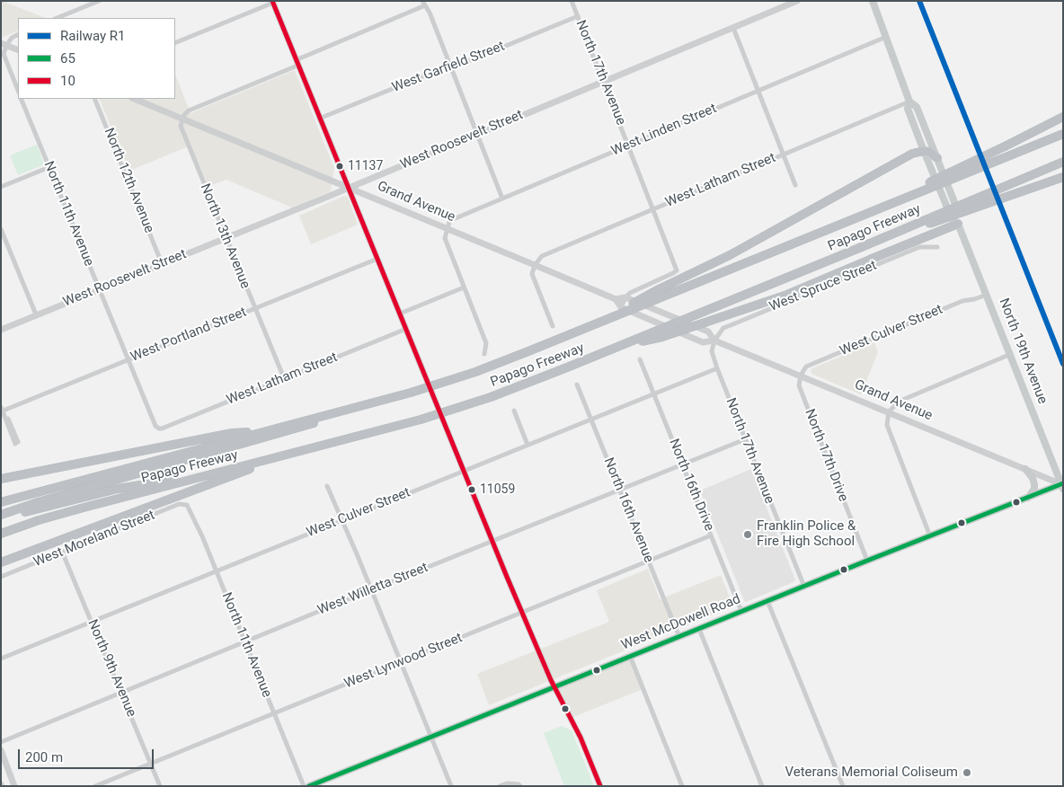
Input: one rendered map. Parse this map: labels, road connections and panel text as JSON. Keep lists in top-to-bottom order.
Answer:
{
  "streets": {
    "highway": ["Papago Freeway"],
    "main road": ["North 19th Avenue", "West McDowell Road"],
    "street": [
      "West Garfield Street",
      "North 17th Avenue",
      "West Linden Street",
      "West Roosevelt Street",
      "North 12th Avenue",
      "West Latham Street",
      "Grand Avenue",
      "North 11th Avenue",
      "North 13th Avenue",
      "West Spruce Street",
      "West Culver Street",
      "West Portland Street",
      "North 17th Drive",
      "North 16th Drive",
      "North 16th Avenue",
      "West Moreland Street",
      "West Willetta Street",
      "West Lynwood Street",
      "North 9th Avenue"
    ]
  },
  "crossings": [
    ["West Garfield Street", "North 17th Avenue"],
    ["North 17th Avenue", "West Linden Street"],
    ["North 17th Avenue", "West Roosevelt Street"],
    ["North 17th Avenue", "West Latham Street"],
    ["North 17th Avenue", "Grand Avenue"],
    ["North 17th Avenue", "West Spruce Street"],
    ["North 17th Avenue", "West Culver Street"],
    ["North 17th Avenue", "West Willetta Street"],
    ["North 17th Avenue", "West McDowell Road"],
    ["West Linden Street", "Grand Avenue"],
    ["West Linden Street", "North 19th Avenue"],
    ["West Roosevelt Street", "North 12th Avenue"],
    ["West Roosevelt Street", "Grand Avenue"],
    ["West Roosevelt Street", "North 11th Avenue"],
    ["West Roosevelt Street", "North 13th Avenue"],
    ["West Latham Street", "Grand Avenue"],
    ["West Latham Street", "North 11th Avenue"],
    ["West Latham Street", "North 13th Avenue"],
    ["West Latham Street", "North 19th Avenue"],
    ["Grand Avenue", "North 13th Avenue"],
    ["Grand Avenue", "West Spruce Street"],
    ["Grand Avenue", "West Culver Street"],
    ["Grand Avenue", "North 19th Avenue"],
    ["Grand Avenue", "North 17th Drive"],
    ["Grand Avenue", "West McDowell Road"],
    ["North 11th Avenue", "West Culver Street"],
    ["North 11th Avenue", "West Portland Street"],
    ["North 11th Avenue", "West Moreland Street"],
    ["North 11th Avenue", "West Willetta Street"],
    ["North 11th Avenue", "West Lynwood Street"],
    ["North 13th Avenue", "West Portland Street"],
    ["West Culver Street", "North 19th Avenue"],
    ["West Culver Street", "North 17th Drive"],
    ["West Culver Street", "North 16th Drive"],
    ["West Culver Street", "North 16th Avenue"],
    ["West Culver Street", "North 9th Avenue"],
    ["North 19th Avenue", "West McDowell Road"],
    ["North 17th Drive", "West McDowell Road"],
    ["North 16th Drive", "West Willetta Street"],
    ["North 16th Drive", "West McDowell Road"],
    ["North 16th Drive", "West Lynwood Street"],
    ["North 16th Avenue", "West Willetta Street"],
    ["North 16th Avenue", "West McDowell Road"],
    ["North 16th Avenue", "West Lynwood Street"],
    ["West Moreland Street", "North 9th Avenue"],
    ["West Willetta Street", "North 9th Avenue"],
    ["West Lynwood Street", "North 9th Avenue"]
  ],
  "places": [
    "11137",
    "11059",
    "Franklin Police & Fire High School",
    "Veterans Memorial Coliseum"
  ],
  "lines": ["rail line R1", "transit line 10", "transit line 65"],
  "legend": ["Railway R1", "65", "10"],
  "scale_bar": "200 m"
}
